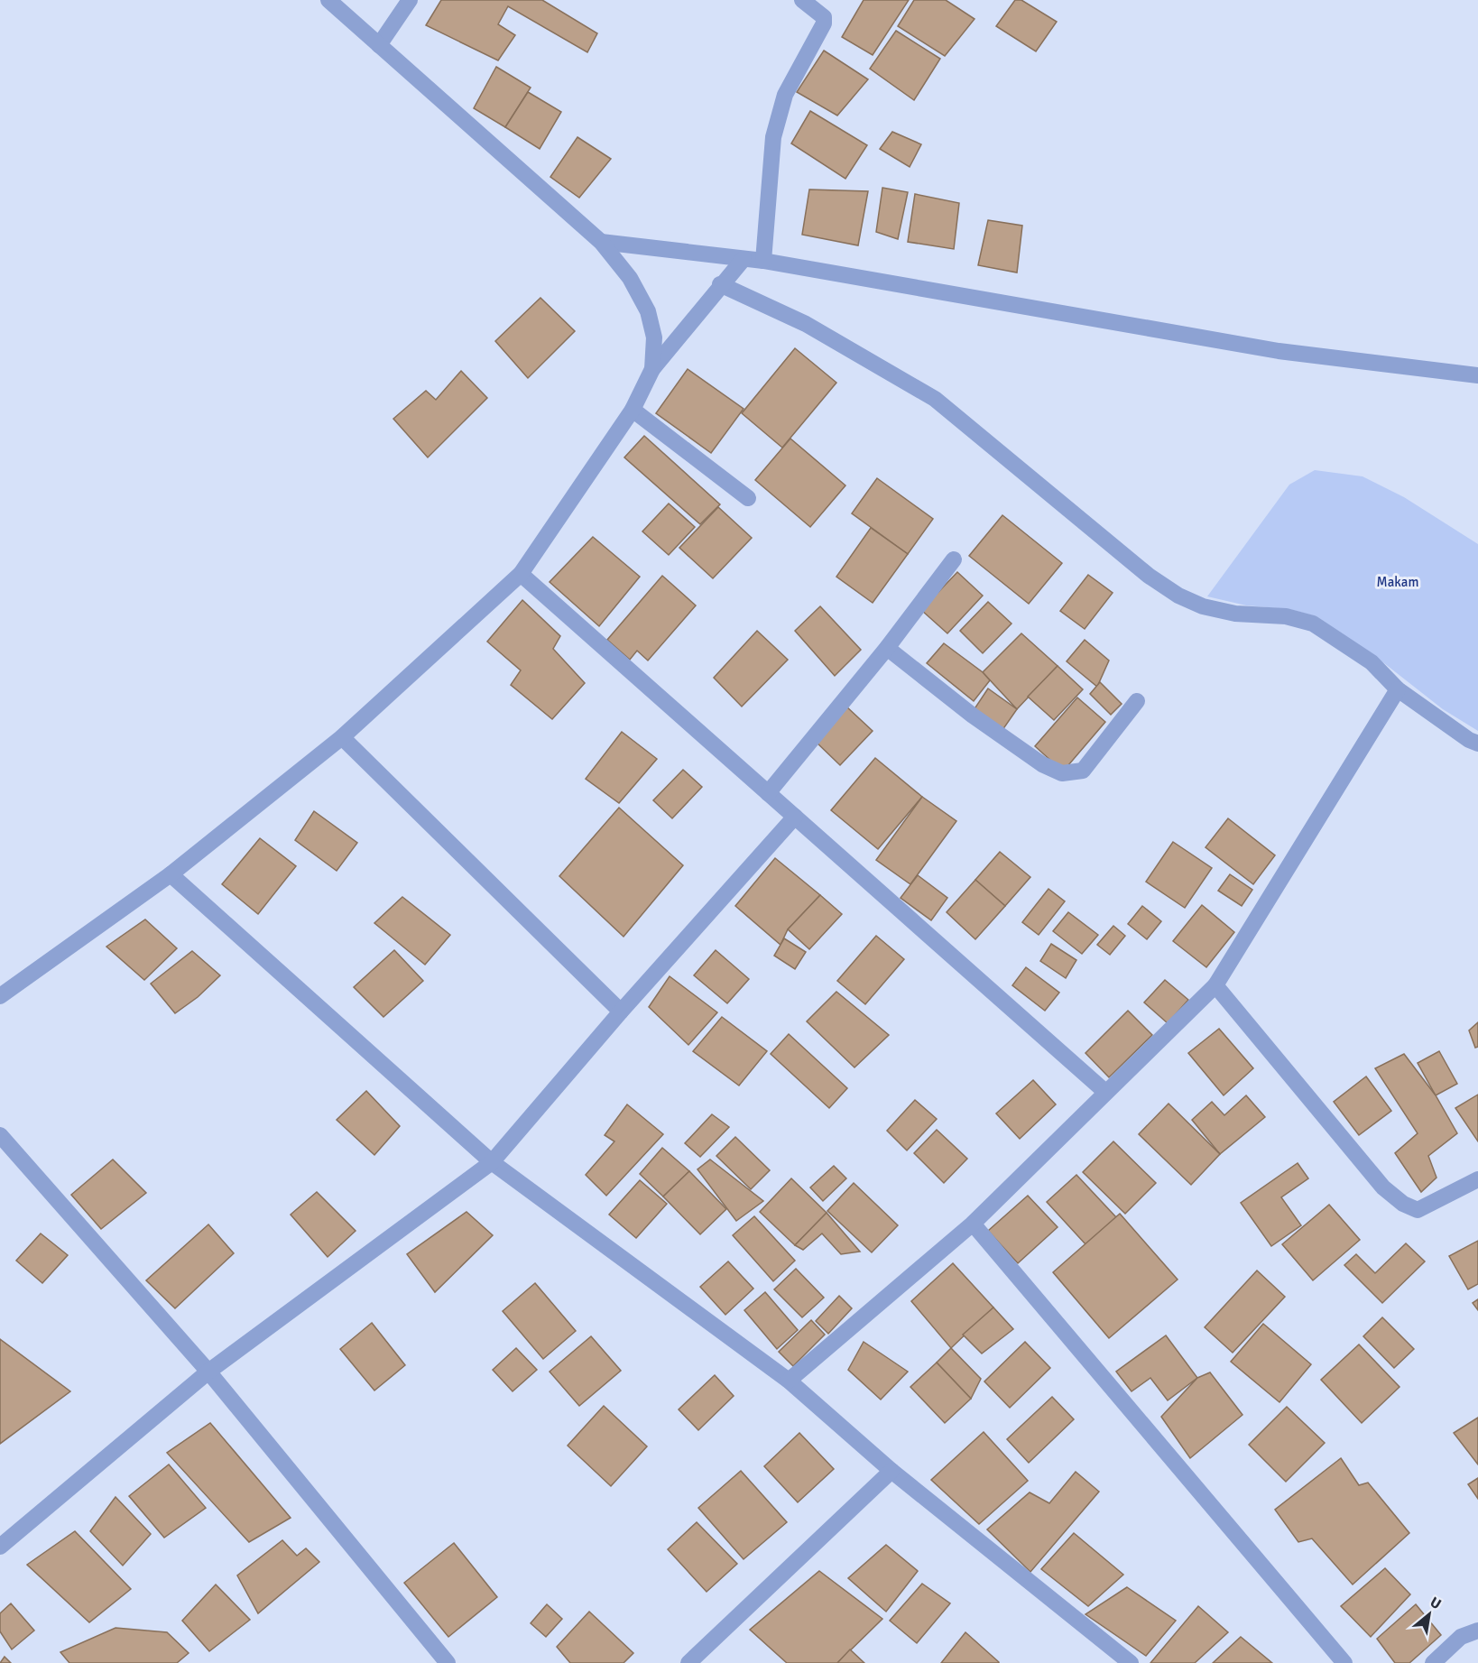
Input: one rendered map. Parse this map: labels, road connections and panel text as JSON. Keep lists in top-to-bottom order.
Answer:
{
  "parks": ["Makam"],
  "north": "top right"
}
